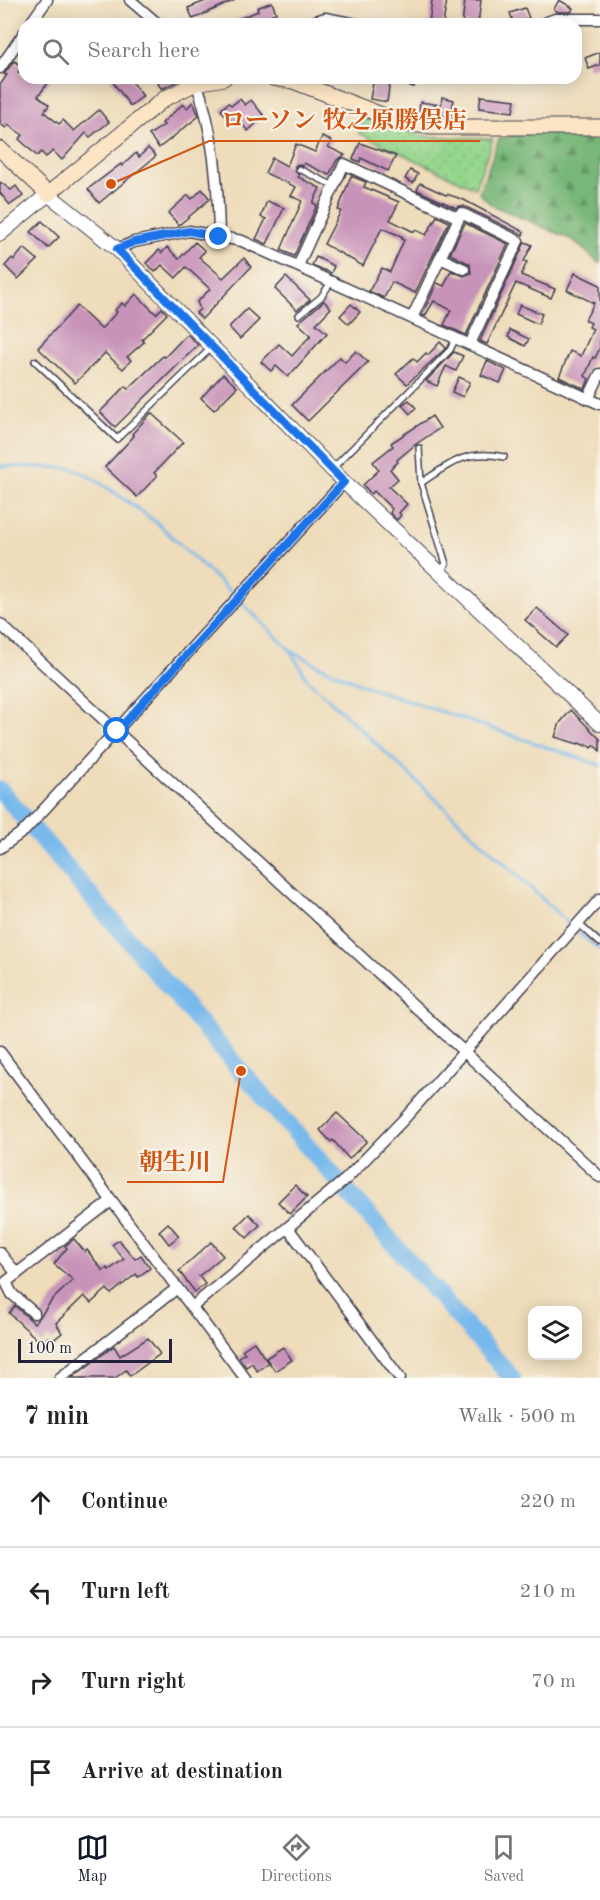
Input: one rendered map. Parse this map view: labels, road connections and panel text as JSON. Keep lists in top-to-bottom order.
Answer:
{
  "places": ["ローソン 牧之原勝俣店", "朝生川"],
  "scale_bar": "100 m",
  "page": {
    "search": "Search here",
    "scale": "100 m",
    "heading": ["7 min", "Walk · 500 m"],
    "list": [
      ["Continue", "220 m"],
      ["Turn left", "210 m"],
      ["Turn right", "70 m"],
      "Arrive at destination"
    ],
    "nav": ["Map", "Directions", "Saved"]
  }
}
